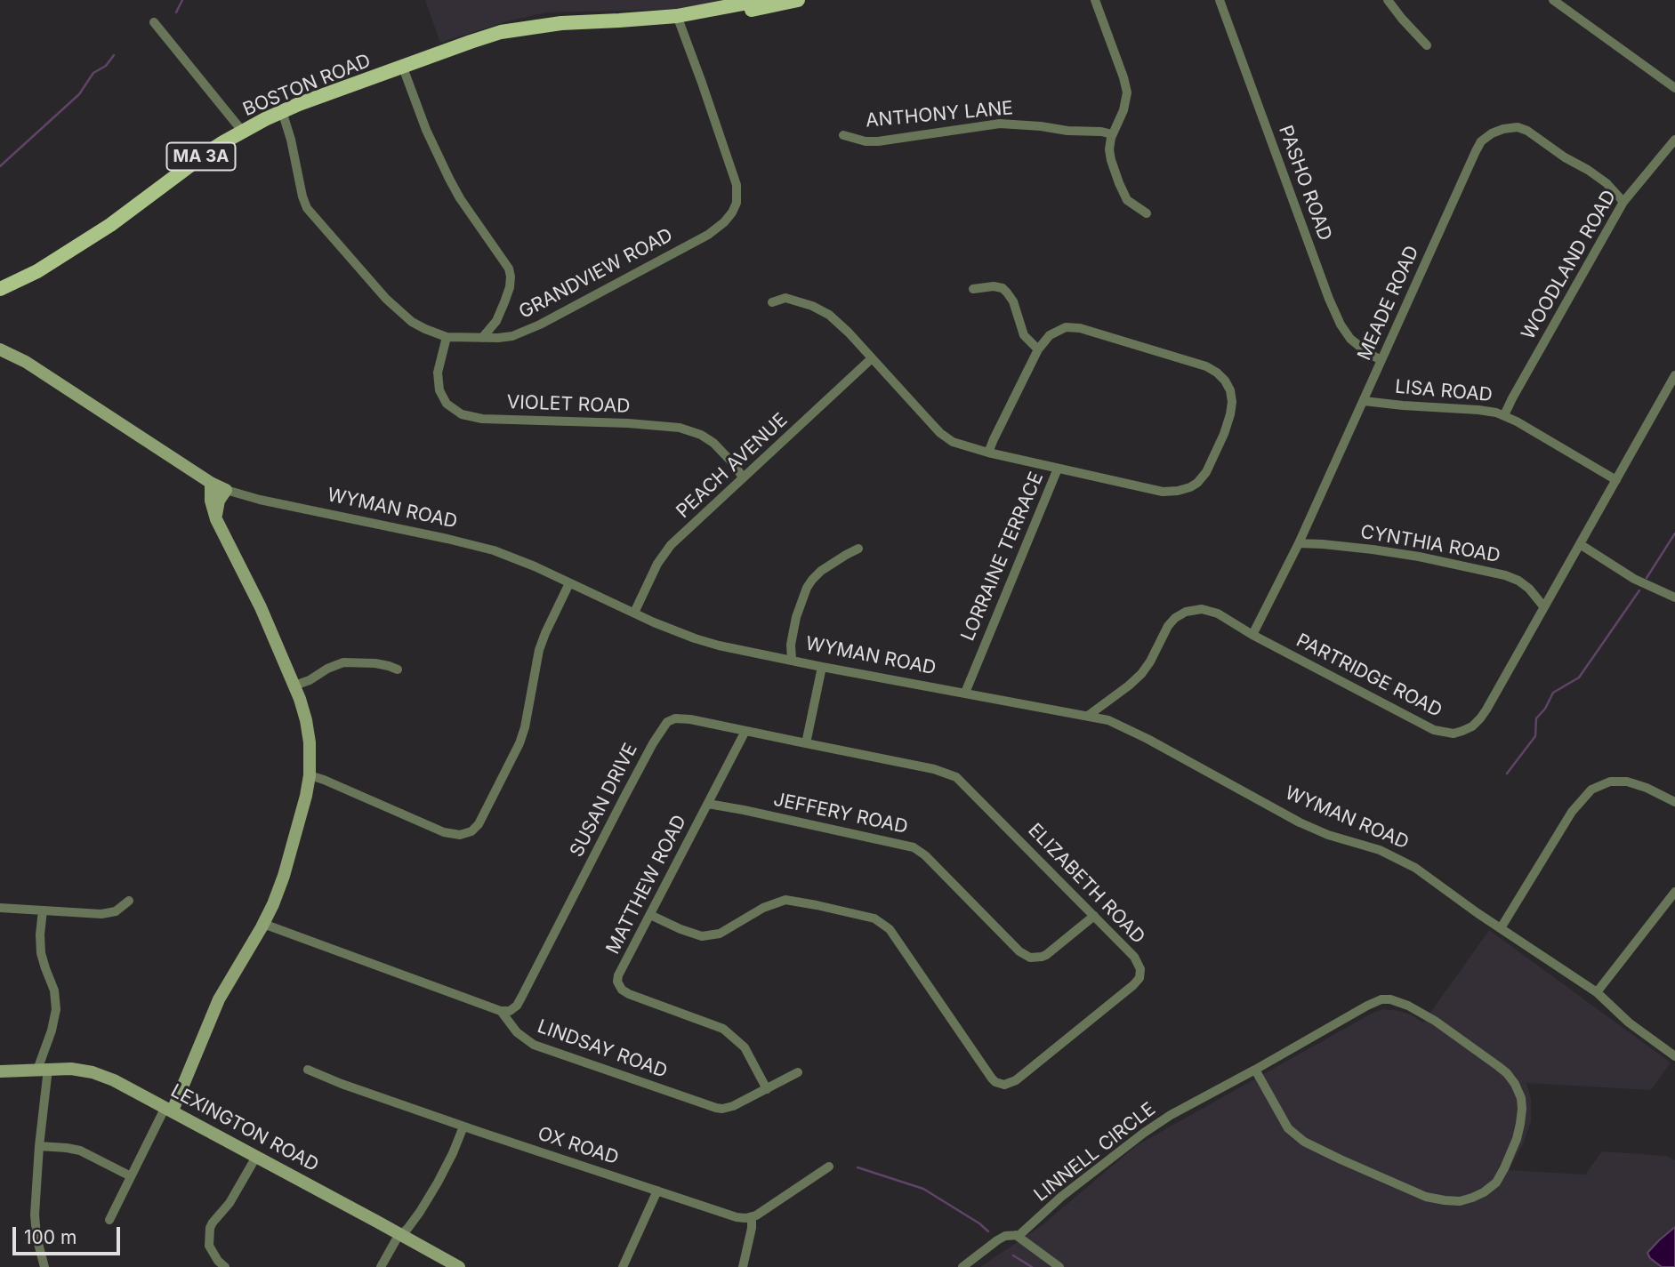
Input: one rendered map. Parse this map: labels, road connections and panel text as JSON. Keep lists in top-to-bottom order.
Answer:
{
  "streets": {
    "main road": ["BOSTON ROAD", "MA 3A"],
    "street": [
      "ANTHONY LANE",
      "PASHO ROAD",
      "WOODLAND ROAD",
      "GRANDVIEW ROAD",
      "MEADE ROAD",
      "LISA ROAD",
      "VIOLET ROAD",
      "PEACH AVENUE",
      "WYMAN ROAD",
      "CYNTHIA ROAD",
      "LORRAINE TERRACE",
      "PARTRIDGE ROAD",
      "SUSAN DRIVE",
      "JEFFERY ROAD",
      "ELIZABETH ROAD",
      "MATTHEW ROAD",
      "LINDSAY ROAD",
      "LEXINGTON ROAD",
      "OX ROAD",
      "LINNELL CIRCLE"
    ]
  },
  "crossings": [
    ["BOSTON ROAD", "GRANDVIEW ROAD"],
    ["PASHO ROAD", "MEADE ROAD"],
    ["WOODLAND ROAD", "MEADE ROAD"],
    ["WOODLAND ROAD", "LISA ROAD"],
    ["GRANDVIEW ROAD", "VIOLET ROAD"],
    ["MEADE ROAD", "LISA ROAD"],
    ["MEADE ROAD", "CYNTHIA ROAD"],
    ["MEADE ROAD", "PARTRIDGE ROAD"],
    ["LISA ROAD", "PARTRIDGE ROAD"],
    ["VIOLET ROAD", "PEACH AVENUE"],
    ["PEACH AVENUE", "WYMAN ROAD"],
    ["WYMAN ROAD", "LORRAINE TERRACE"],
    ["WYMAN ROAD", "PARTRIDGE ROAD"],
    ["CYNTHIA ROAD", "PARTRIDGE ROAD"],
    ["SUSAN DRIVE", "ELIZABETH ROAD"],
    ["SUSAN DRIVE", "MATTHEW ROAD"],
    ["SUSAN DRIVE", "LINDSAY ROAD"],
    ["JEFFERY ROAD", "ELIZABETH ROAD"],
    ["JEFFERY ROAD", "MATTHEW ROAD"],
    ["ELIZABETH ROAD", "MATTHEW ROAD"],
    ["MATTHEW ROAD", "LINDSAY ROAD"]
  ],
  "scale_bar": "100 m"
}
